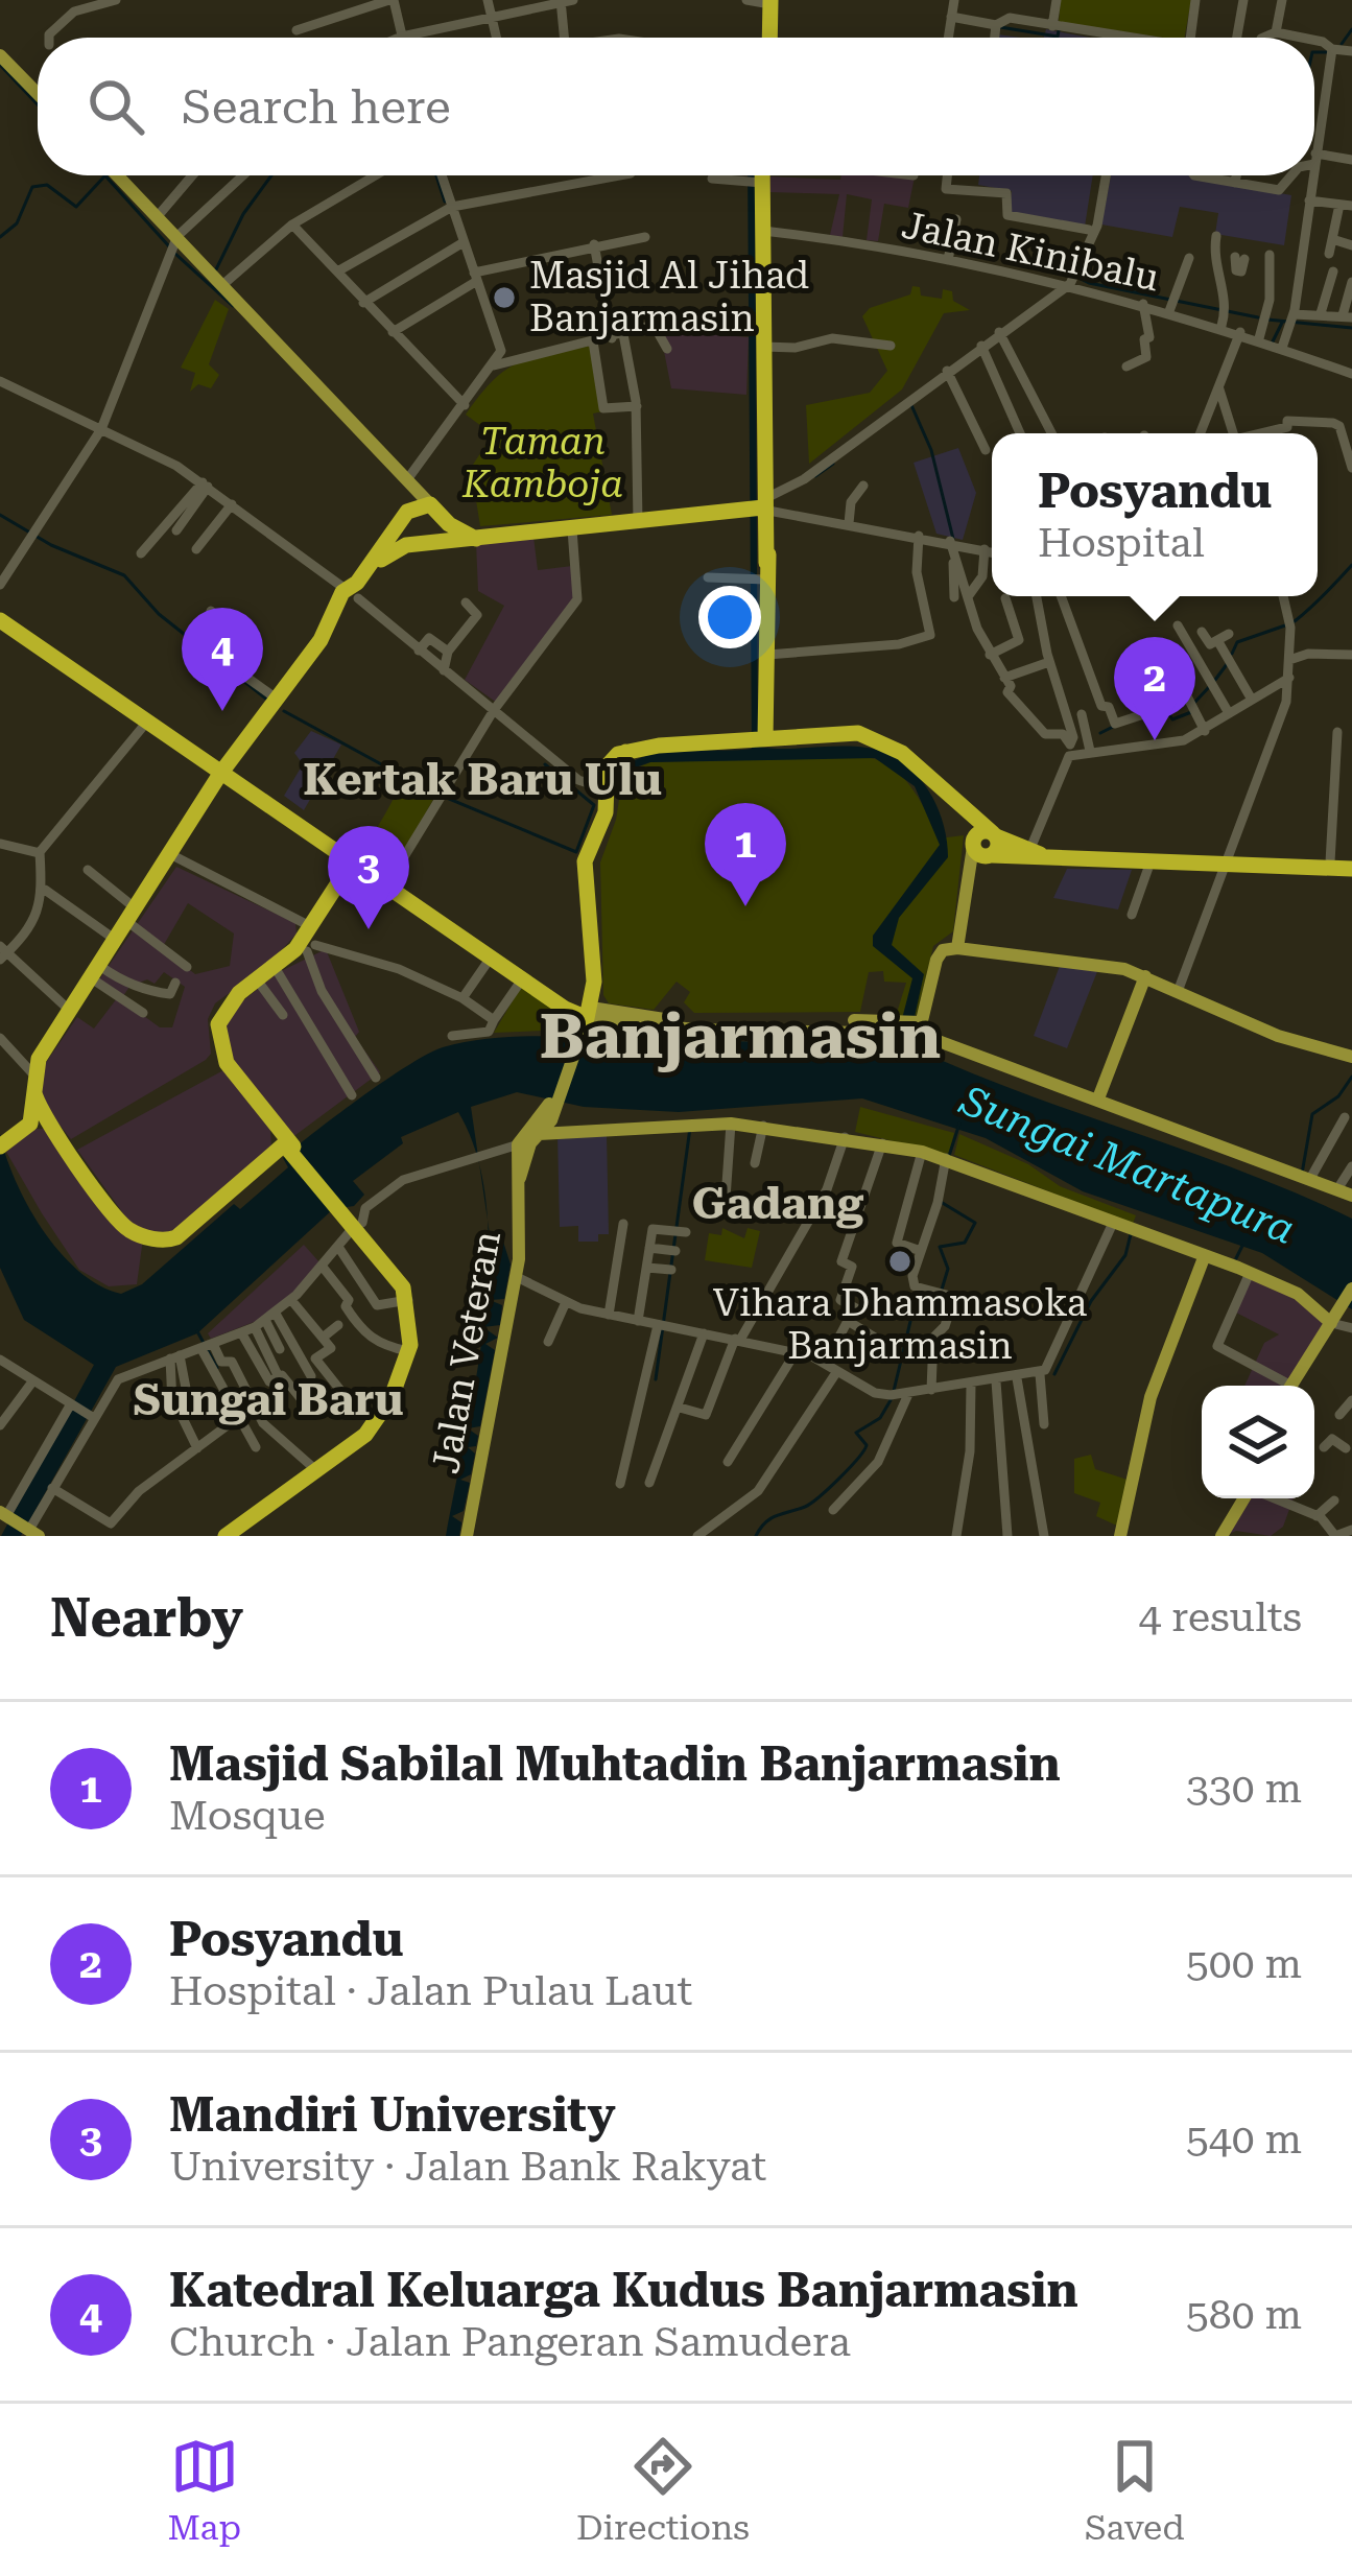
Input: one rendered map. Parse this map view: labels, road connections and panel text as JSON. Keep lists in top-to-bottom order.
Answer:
{
  "streets": {
    "main road": ["Jalan Veteran"],
    "street": ["Jalan Kinibalu"]
  },
  "districts": [
    "Kertak Baru Ulu",
    "Banjarmasin",
    "Gadang",
    "Sungai Baru"
  ],
  "water": ["Sungai Martapura"],
  "parks": ["Taman Kamboja"],
  "places": ["Masjid Al Jihad Banjarmasin", "Vihara Dhammasoka Banjarmasin"],
  "page": {
    "search": "Search here",
    "popup": ["Posyandu", "Hospital"],
    "pins": [
      "4",
      "2",
      "1",
      "3"
    ],
    "heading": ["Nearby", "4 results"],
    "list": [
      {
        "mark": "1",
        "name": "Masjid Sabilal Muhtadin Banjarmasin",
        "note": "Mosque",
        "value": "330 m"
      },
      {
        "mark": "2",
        "name": "Posyandu",
        "note": "Hospital · Jalan Pulau Laut",
        "value": "500 m"
      },
      {
        "mark": "3",
        "name": "Mandiri University",
        "note": "University · Jalan Bank Rakyat",
        "value": "540 m"
      },
      {
        "mark": "4",
        "name": "Katedral Keluarga Kudus Banjarmasin",
        "note": "Church · Jalan Pangeran Samudera",
        "value": "580 m"
      }
    ],
    "nav": ["Map", "Directions", "Saved"]
  }
}
